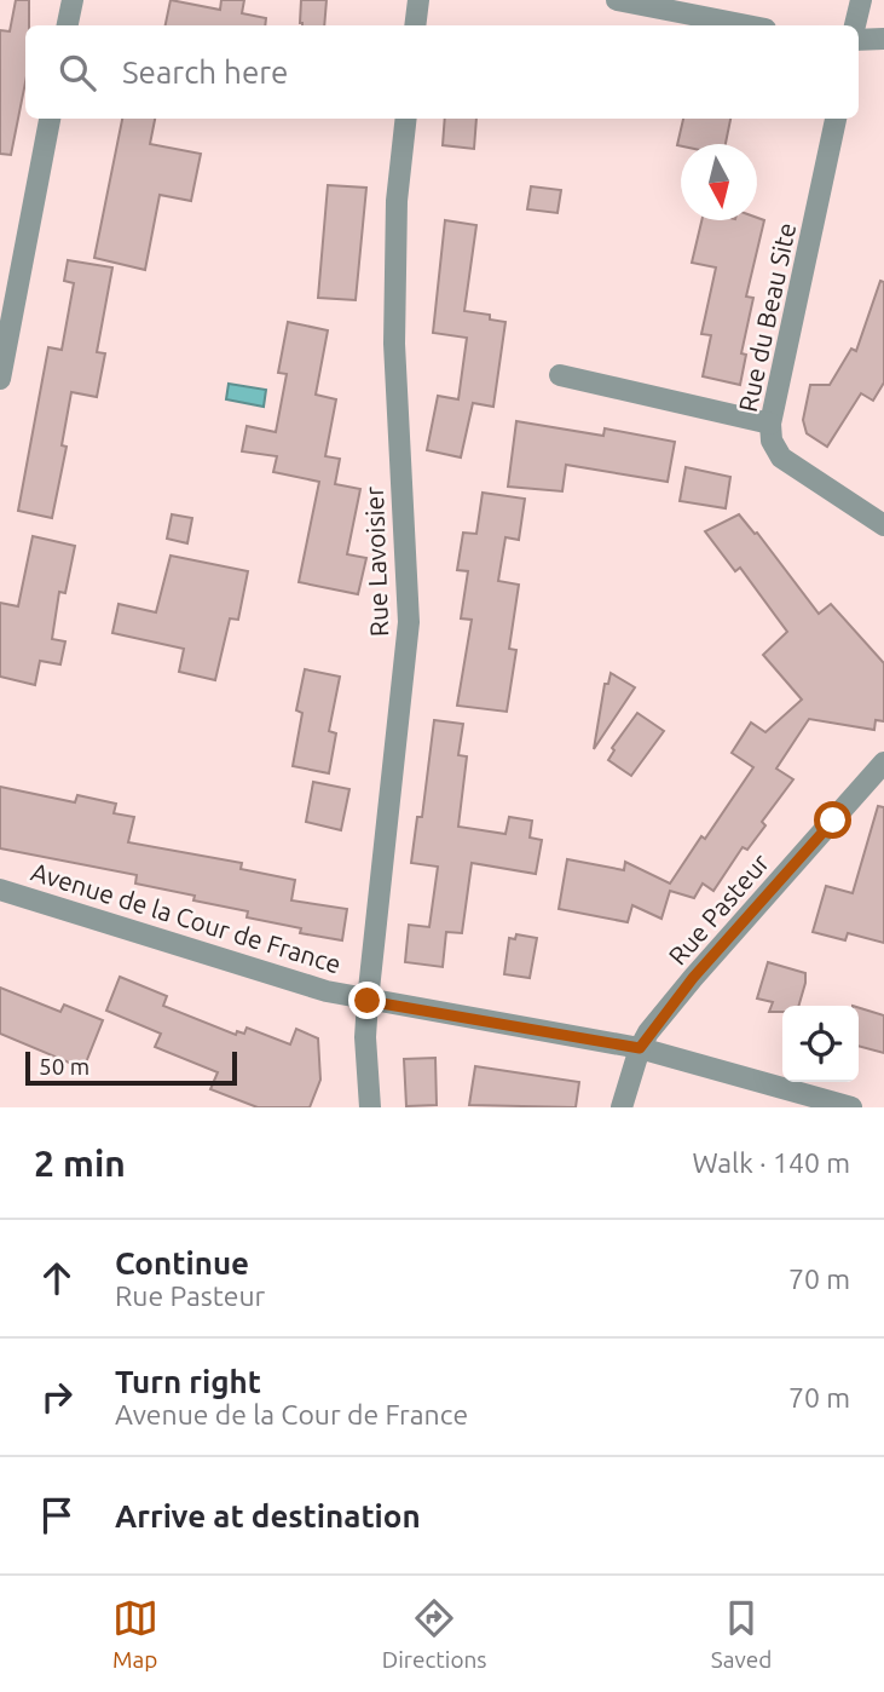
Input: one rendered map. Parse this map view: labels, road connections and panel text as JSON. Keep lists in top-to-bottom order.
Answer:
{
  "streets": {
    "street": [
      "Rue du Beau Site",
      "Rue Lavoisier",
      "Rue Pasteur",
      "Avenue de la Cour de France"
    ]
  },
  "crossings": [
    ["Rue Lavoisier", "Avenue de la Cour de France"],
    ["Rue Pasteur", "Avenue de la Cour de France"]
  ],
  "scale_bar": "50 m",
  "north": "bottom",
  "page": {
    "search": "Search here",
    "scale": "50 m",
    "heading": ["2 min", "Walk · 140 m"],
    "list": [
      ["Continue", "Rue Pasteur", "70 m"],
      ["Turn right", "Avenue de la Cour de France", "70 m"],
      "Arrive at destination"
    ],
    "nav": ["Map", "Directions", "Saved"]
  }
}
